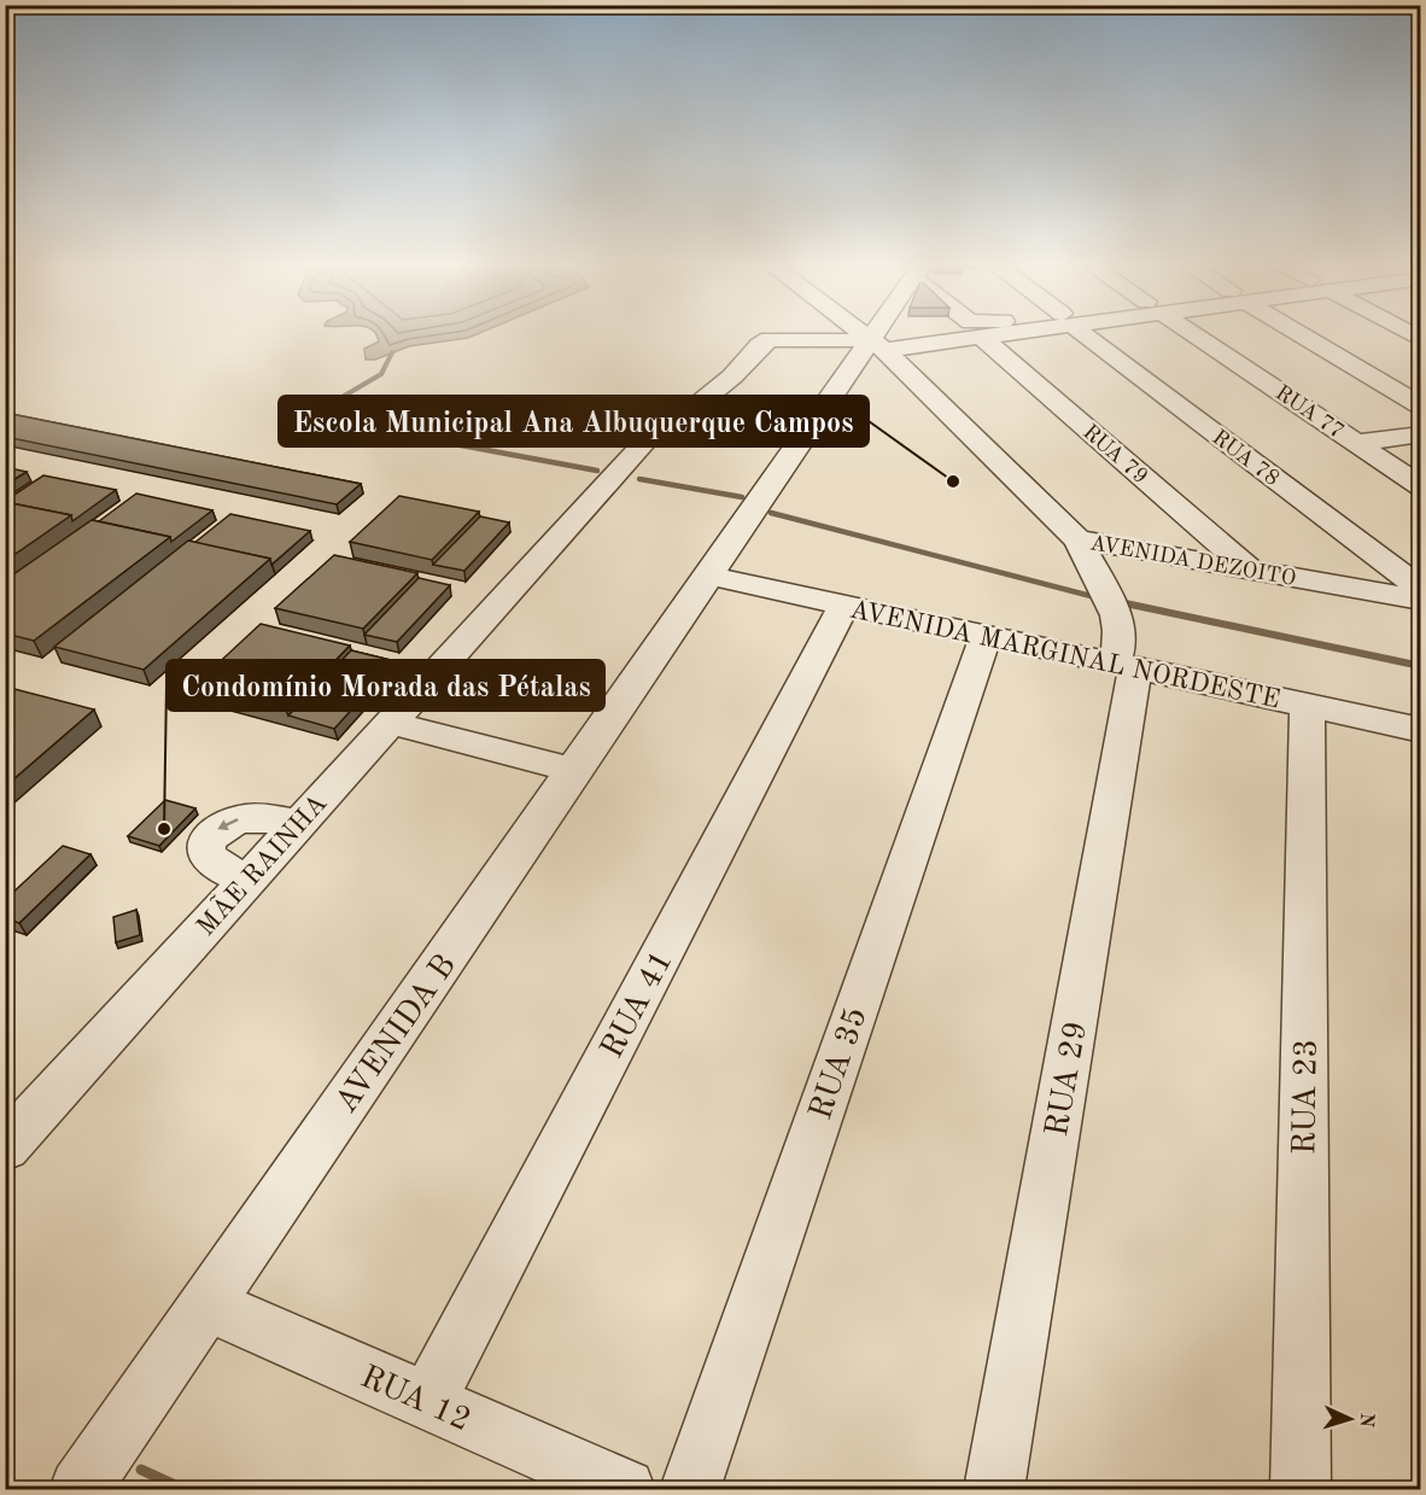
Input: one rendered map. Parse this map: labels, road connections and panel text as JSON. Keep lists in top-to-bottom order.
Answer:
{
  "streets": {
    "street": [
      "RUA 77",
      "RUA 79",
      "RUA 78",
      "AVENIDA DEZOITO",
      "AVENIDA MARGINAL NORDESTE",
      "MÃE RAINHA",
      "RUA 41",
      "AVENIDA B",
      "RUA 35",
      "RUA 29",
      "RUA 23",
      "RUA 12"
    ]
  },
  "crossings": [
    ["RUA 79", "AVENIDA DEZOITO"],
    ["AVENIDA DEZOITO", "AVENIDA B"],
    ["AVENIDA MARGINAL NORDESTE", "RUA 41"],
    ["AVENIDA MARGINAL NORDESTE", "AVENIDA B"],
    ["AVENIDA MARGINAL NORDESTE", "RUA 35"],
    ["AVENIDA MARGINAL NORDESTE", "RUA 29"],
    ["AVENIDA MARGINAL NORDESTE", "RUA 23"],
    ["RUA 41", "RUA 12"],
    ["AVENIDA B", "RUA 12"]
  ],
  "places": ["Escola Municipal Ana Albuquerque Campos", "Condomínio Morada das Pétalas"],
  "north": "right"
}
